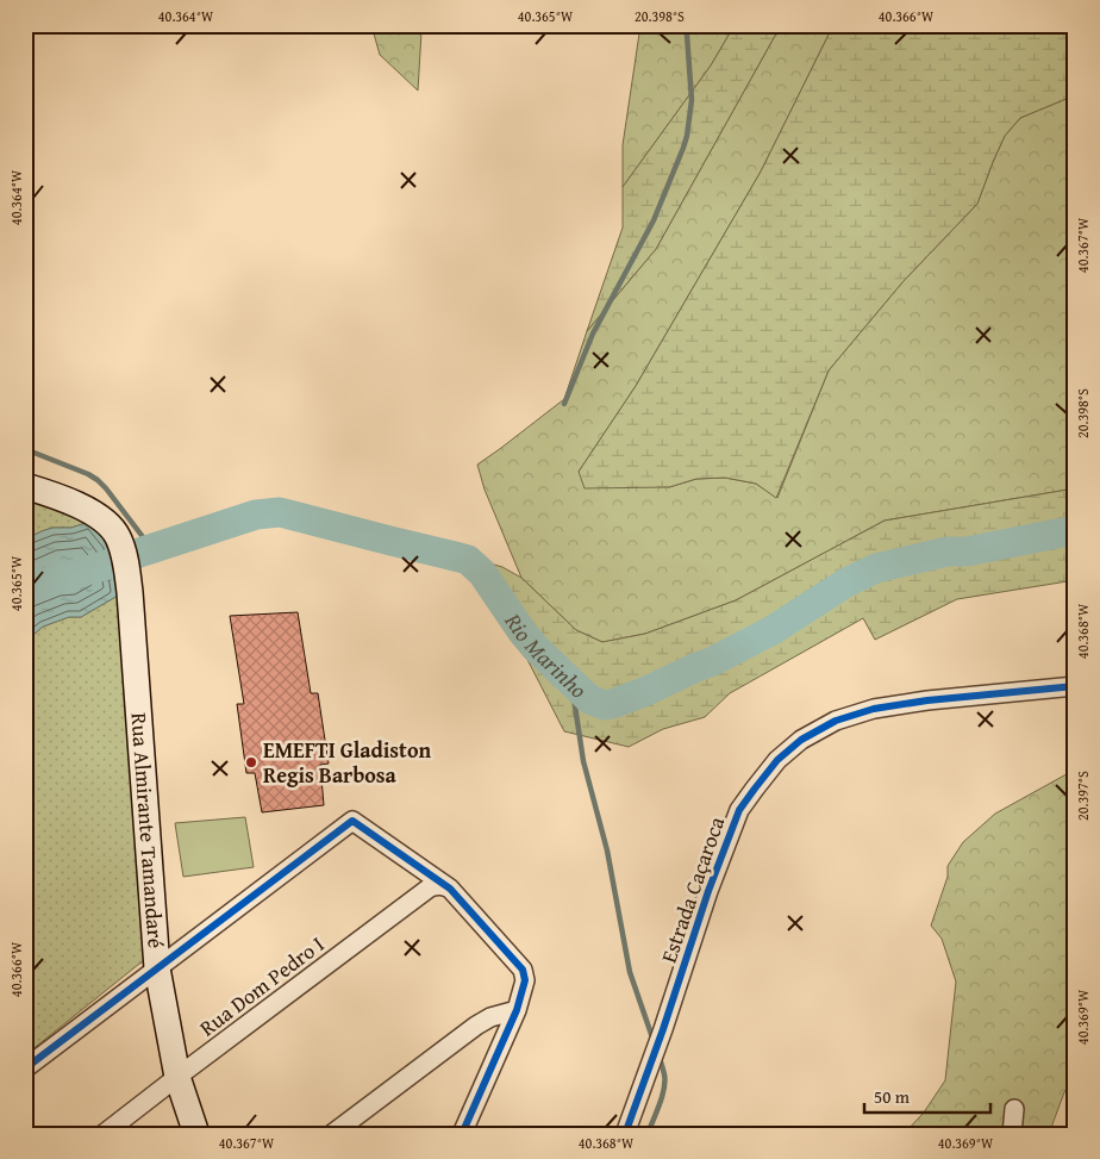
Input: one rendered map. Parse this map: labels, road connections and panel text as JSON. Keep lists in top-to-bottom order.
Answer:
{
  "streets": {
    "main road": ["Rua Almirante Tamandaré"],
    "street": ["Estrada Caçaroca", "Rua Dom Pedro I"]
  },
  "crossings": [
    ["Rua Almirante Tamandaré", "Rua Dom Pedro I"]
  ],
  "water": ["Rio Marinho"],
  "places": ["EMEFTI Gladiston Regis Barbosa"],
  "scale_bar": "50 m",
  "coordinates": [
    "40.364°W",
    "40.365°W",
    "20.398°S",
    "40.366°W",
    "40.367°W",
    "40.368°W",
    "20.397°S",
    "40.369°W"
  ]
}
